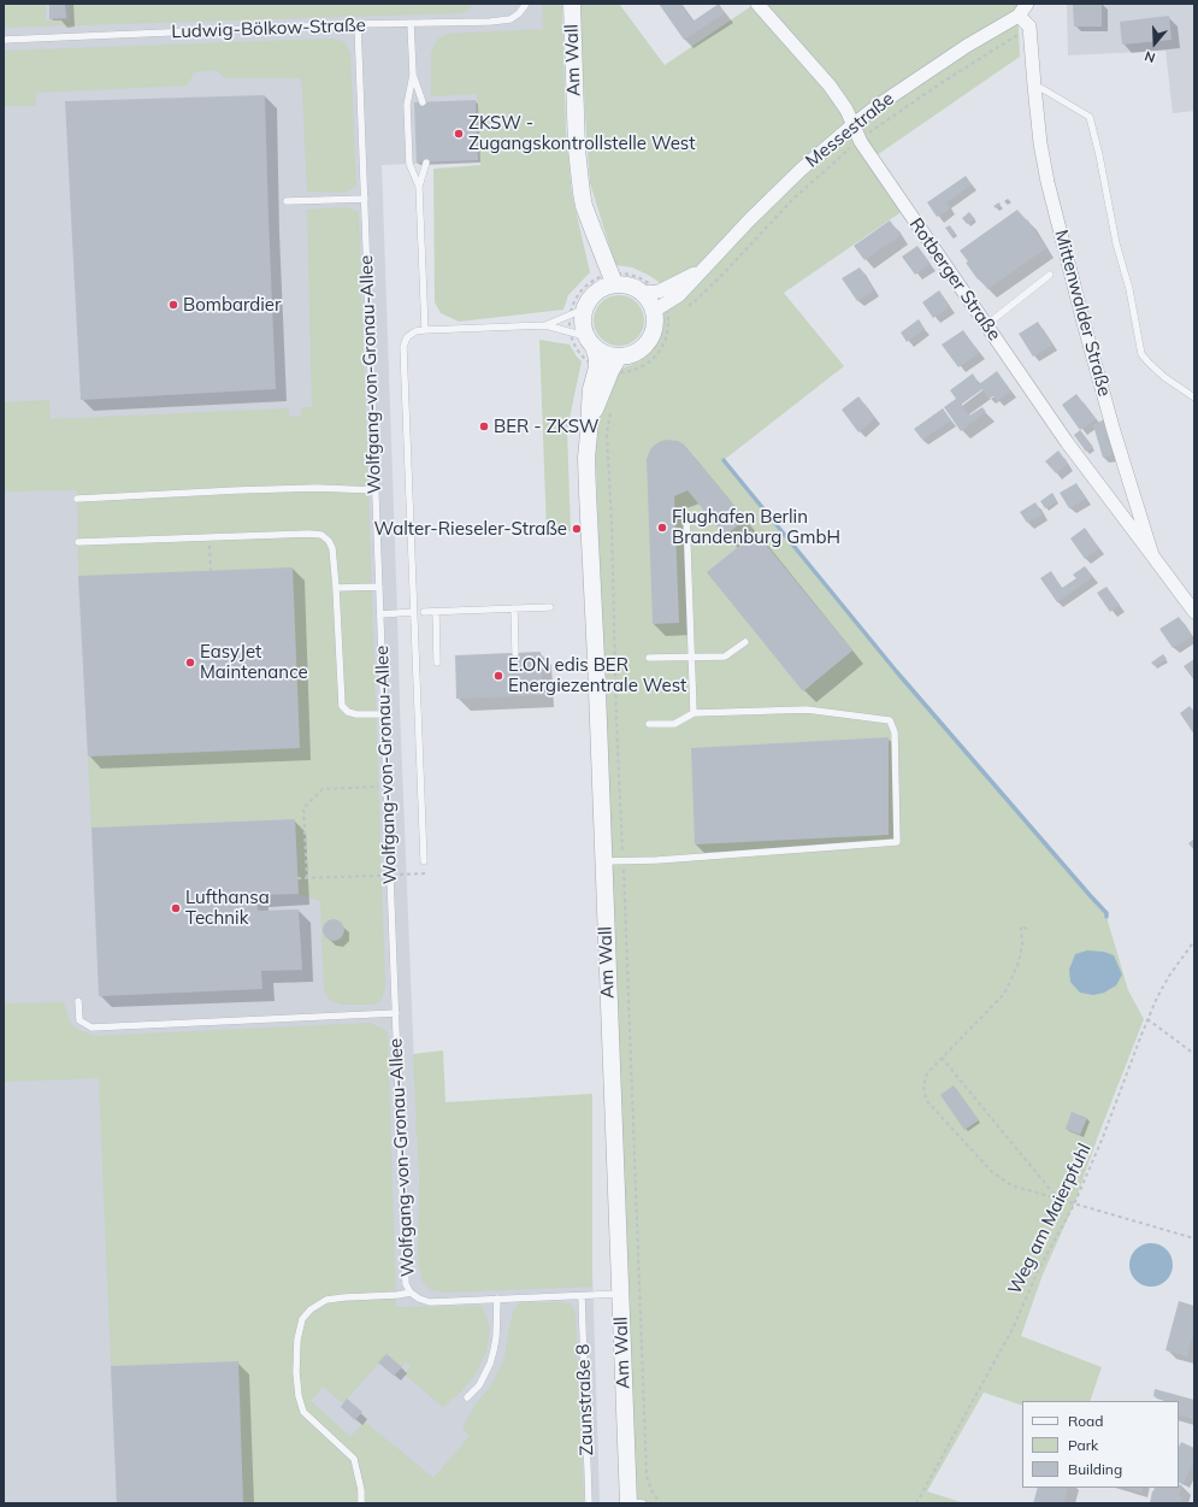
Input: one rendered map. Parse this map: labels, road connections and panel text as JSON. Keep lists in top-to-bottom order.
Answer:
{
  "streets": {
    "street": [
      "Am Wall",
      "Messestraße",
      "Rotberger Straße",
      "Mittenwalder Straße"
    ],
    "lane": ["Ludwig-Bölkow-Straße", "Wolfgang-von-Gronau-Allee", "Zaunstraße 8"],
    "path": ["Weg am Maierpfuhl"]
  },
  "crossings": [
    ["Ludwig-Bölkow-Straße", "Wolfgang-von-Gronau-Allee"],
    ["Am Wall", "Messestraße"],
    ["Am Wall", "Wolfgang-von-Gronau-Allee"],
    ["Messestraße", "Rotberger Straße"],
    ["Rotberger Straße", "Mittenwalder Straße"],
    ["Wolfgang-von-Gronau-Allee", "Zaunstraße 8"]
  ],
  "places": [
    "ZKSW - Zugangskontrollstelle West",
    "Bombardier",
    "BER - ZKSW",
    "Flughafen Berlin Brandenburg GmbH",
    "Walter-Rieseler-Straße",
    "EasyJet Maintenance",
    "E.ON edis BER Energiezentrale West",
    "Lufthansa Technik"
  ],
  "legend": ["Road", "Park", "Building"],
  "north": "bottom"
}
